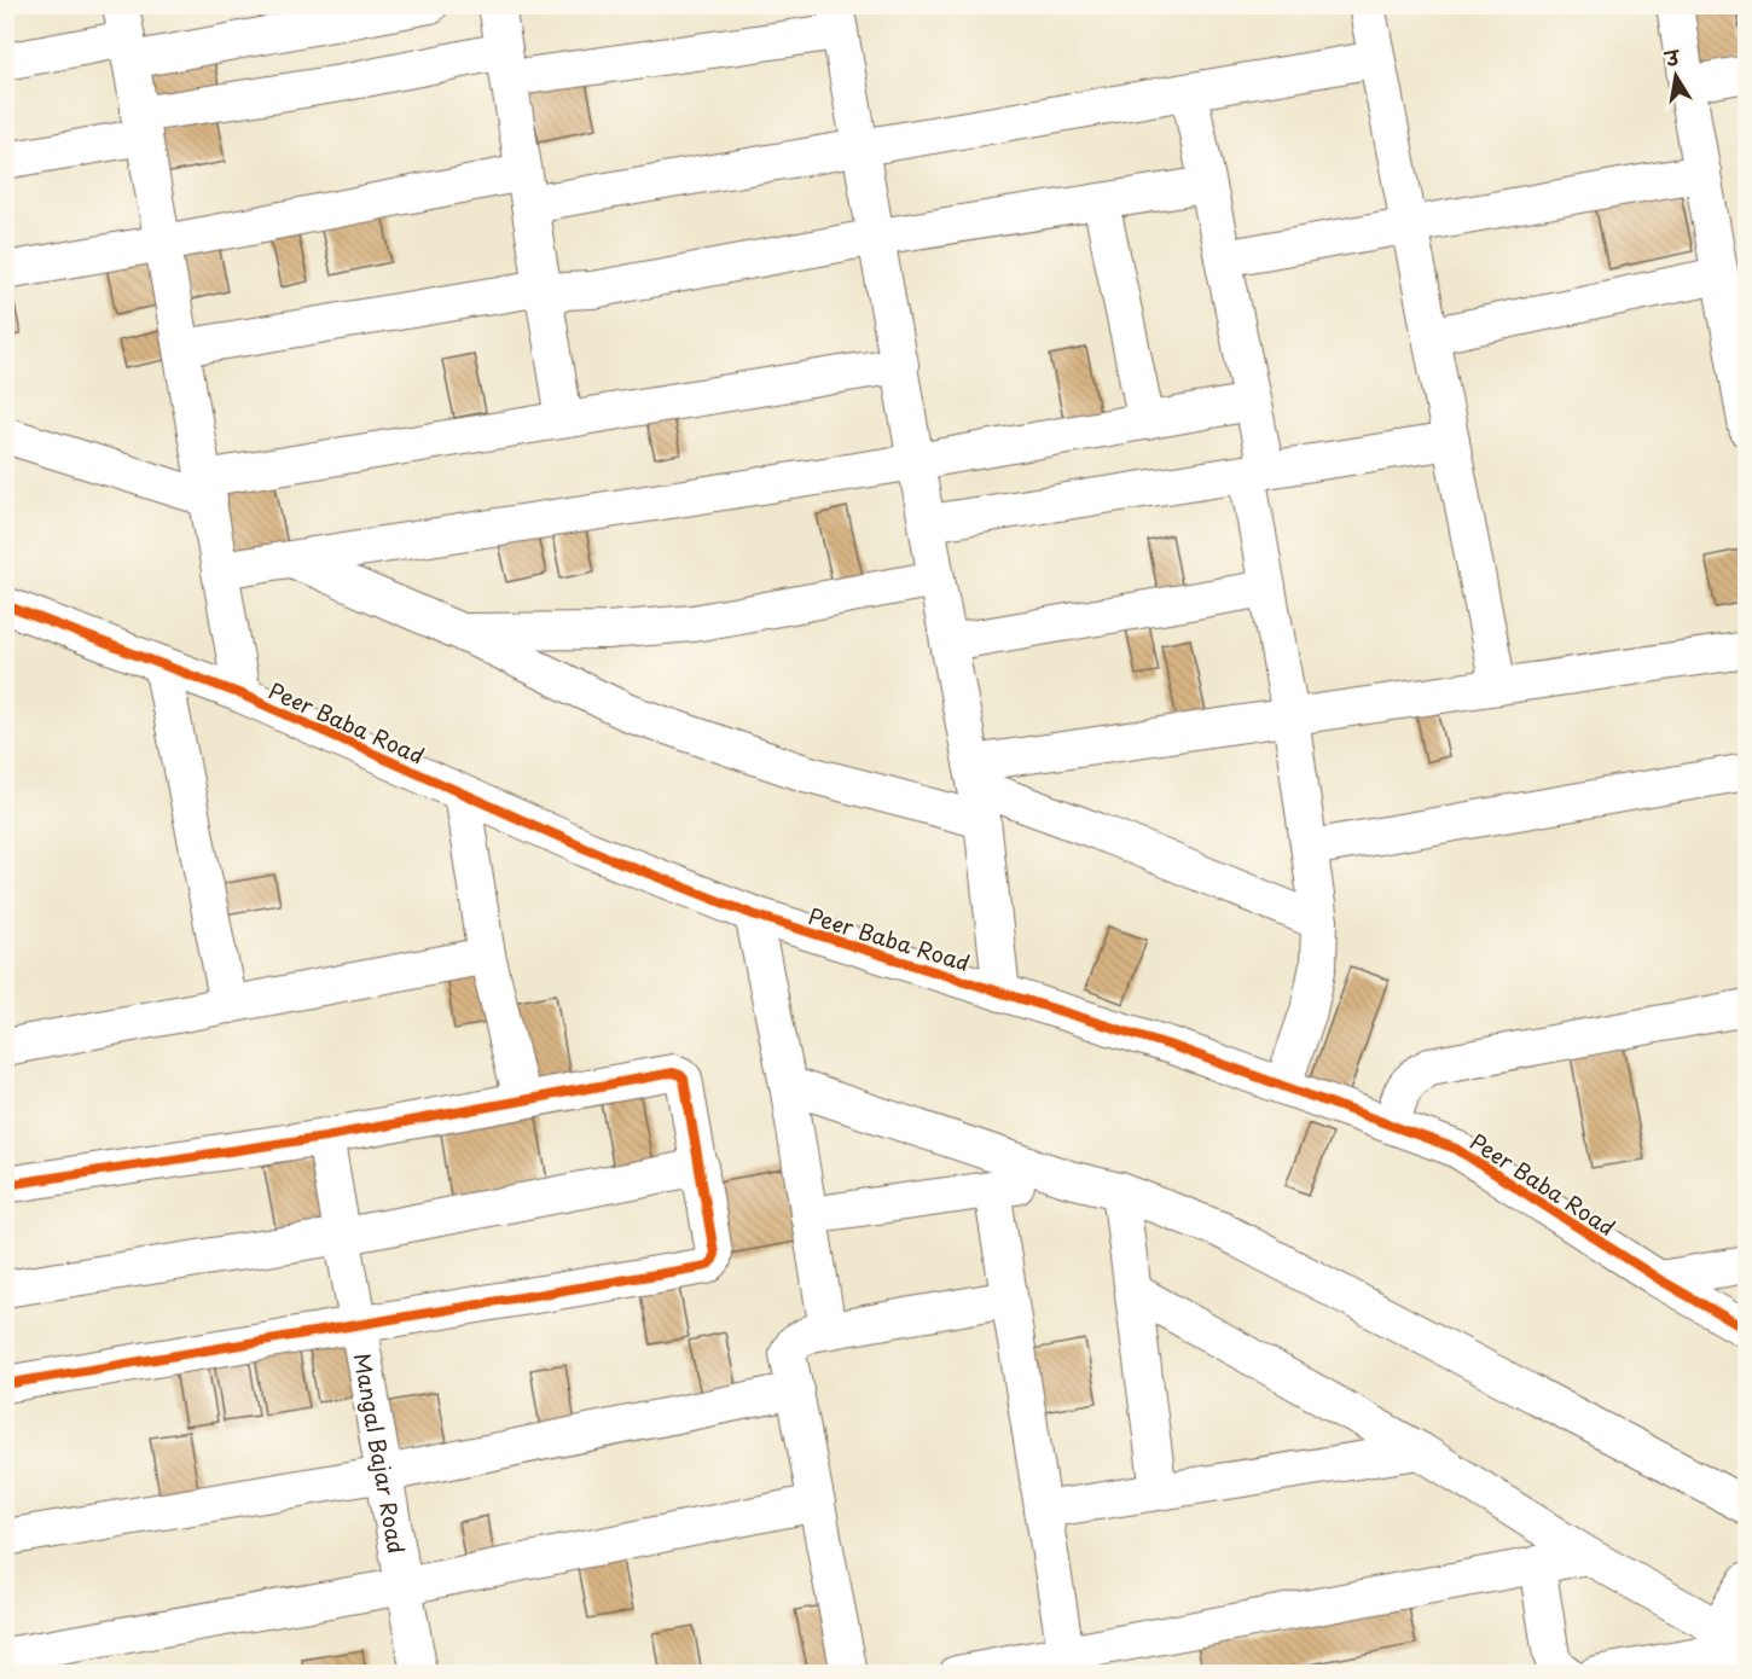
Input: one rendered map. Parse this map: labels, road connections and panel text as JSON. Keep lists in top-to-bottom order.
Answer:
{
  "streets": {
    "street": ["Peer Baba Road", "Mangal Bajar Road"]
  },
  "north": "top"
}
